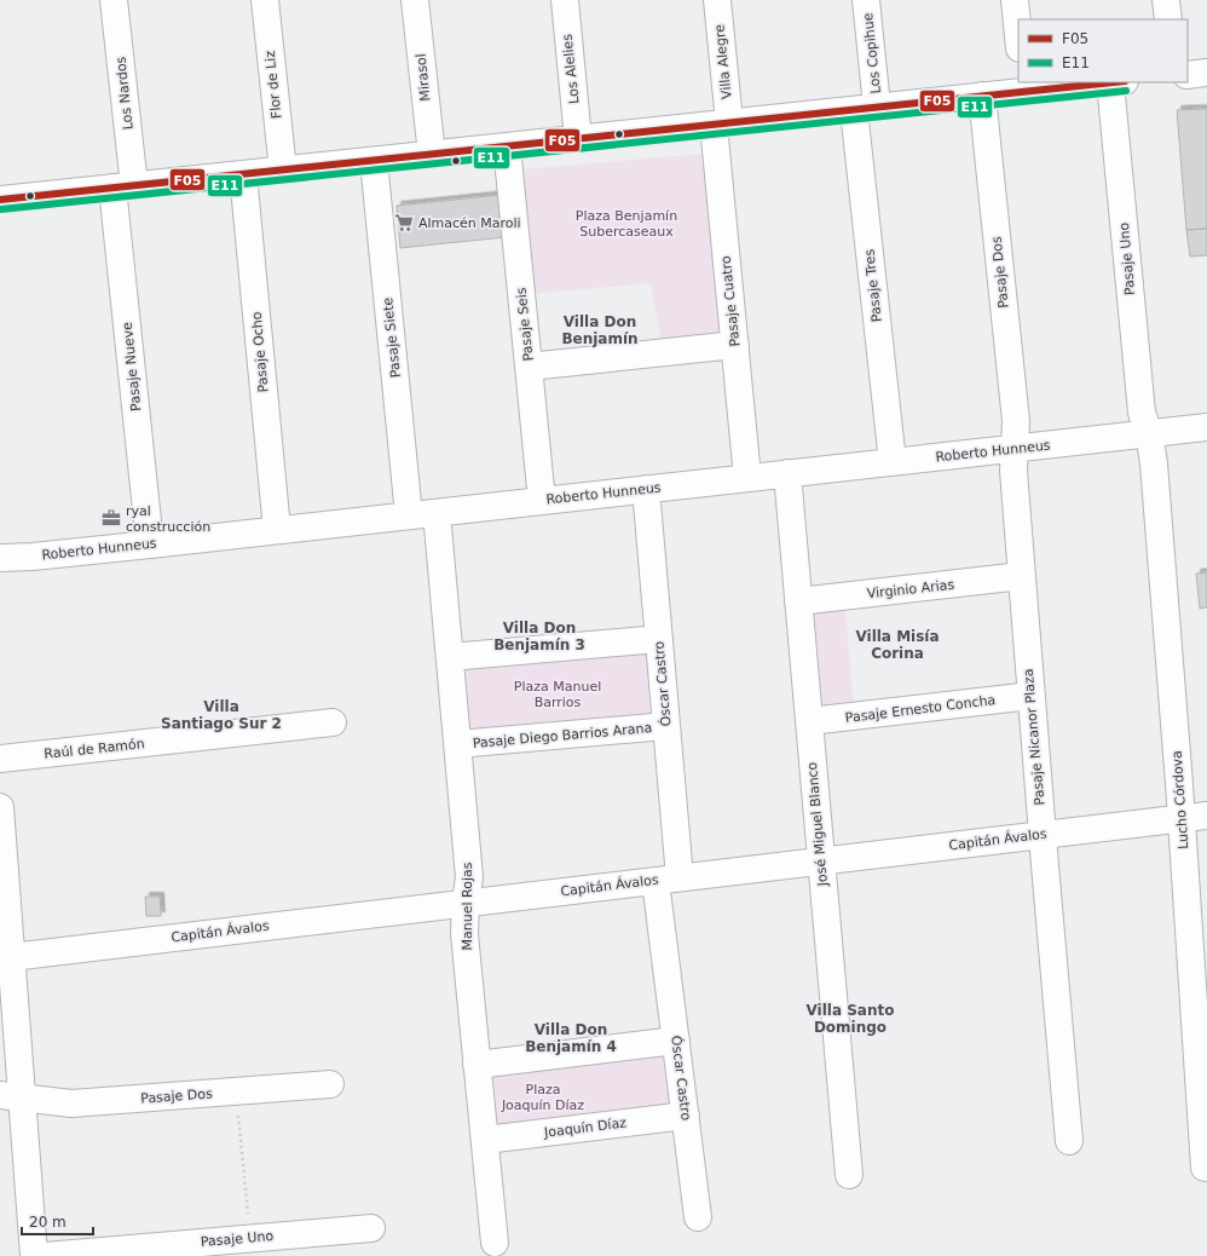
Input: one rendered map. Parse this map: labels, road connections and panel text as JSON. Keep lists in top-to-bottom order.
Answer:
{
  "streets": {
    "street": [
      "Los Copihue",
      "Villa Alegre",
      "Los Alelies",
      "Mirasol",
      "Flor de Liz",
      "Los Nardos",
      "Pasaje Uno",
      "Pasaje Dos",
      "Pasaje Tres",
      "Pasaje Cuatro",
      "Pasaje Seis",
      "Pasaje Siete",
      "Pasaje Ocho",
      "Pasaje Nueve",
      "Roberto Hunneus",
      "Virginio Arias",
      "Óscar Castro",
      "Pasaje Ernesto Concha",
      "Pasaje Diego Barrios Arana",
      "Pasaje Nicanor Plaza",
      "Raúl de Ramón",
      "Lucho Córdova",
      "José Miguel Blanco",
      "Capitán Ávalos",
      "Manuel Rojas",
      "Joaquín Díaz"
    ]
  },
  "crossings": [
    ["Los Copihue", "Pasaje Tres"],
    ["Villa Alegre", "Pasaje Cuatro"],
    ["Los Nardos", "Pasaje Nueve"],
    ["Pasaje Uno", "Roberto Hunneus"],
    ["Pasaje Uno", "Lucho Córdova"],
    ["Pasaje Dos", "Roberto Hunneus"],
    ["Pasaje Dos", "Pasaje Nicanor Plaza"],
    ["Pasaje Tres", "Roberto Hunneus"],
    ["Pasaje Cuatro", "Roberto Hunneus"],
    ["Pasaje Seis", "Roberto Hunneus"],
    ["Pasaje Siete", "Roberto Hunneus"],
    ["Pasaje Ocho", "Roberto Hunneus"],
    ["Pasaje Nueve", "Roberto Hunneus"],
    ["Roberto Hunneus", "Óscar Castro"],
    ["Roberto Hunneus", "Pasaje Nicanor Plaza"],
    ["Roberto Hunneus", "Lucho Córdova"],
    ["Roberto Hunneus", "José Miguel Blanco"],
    ["Roberto Hunneus", "Manuel Rojas"],
    ["Virginio Arias", "Pasaje Nicanor Plaza"],
    ["Virginio Arias", "José Miguel Blanco"],
    ["Óscar Castro", "Pasaje Diego Barrios Arana"],
    ["Óscar Castro", "Capitán Ávalos"],
    ["Óscar Castro", "Joaquín Díaz"],
    ["Pasaje Ernesto Concha", "Pasaje Nicanor Plaza"],
    ["Pasaje Ernesto Concha", "José Miguel Blanco"],
    ["Pasaje Diego Barrios Arana", "Manuel Rojas"],
    ["Pasaje Nicanor Plaza", "Capitán Ávalos"],
    ["Lucho Córdova", "Capitán Ávalos"],
    ["José Miguel Blanco", "Capitán Ávalos"],
    ["Capitán Ávalos", "Manuel Rojas"],
    ["Manuel Rojas", "Joaquín Díaz"]
  ],
  "districts": [
    "Villa Don Benjamín",
    "Villa Don Benjamín 3",
    "Villa Misía Corina",
    "Villa Santiago Sur 2",
    "Villa Santo Domingo",
    "Villa Don Benjamín 4"
  ],
  "parks": ["Plaza Benjamín Subercaseaux", "Plaza Manuel Barrios", "Plaza Joaquín Díaz"],
  "places": {
    "supermarket": ["Almacén Maroli"],
    "office": ["ryal construcción"]
  },
  "lines": ["transit line F05", "transit line E11"],
  "legend": ["F05", "E11"],
  "scale_bar": "20 m"
}
